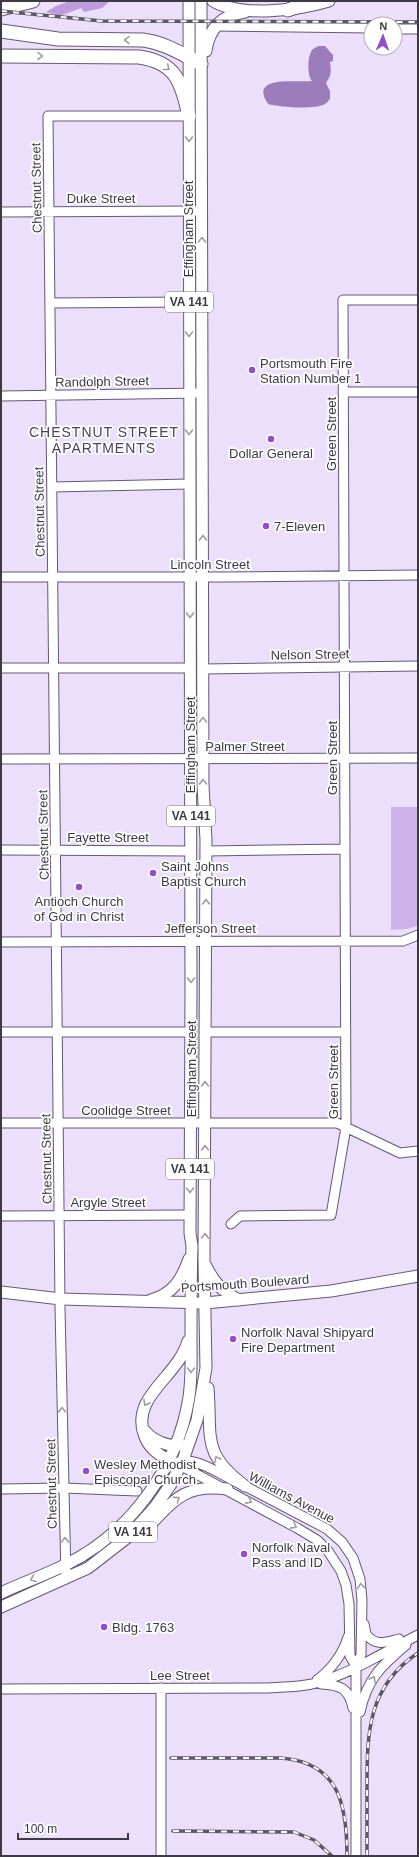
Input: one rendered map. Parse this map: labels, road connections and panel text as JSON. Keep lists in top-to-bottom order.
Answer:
{
  "streets": {
    "main road": ["Effingham Street", "VA 141", "Portsmouth Boulevard"],
    "street": [
      "Chestnut Street",
      "Duke Street",
      "Randolph Street",
      "Green Street",
      "Lincoln Street",
      "Nelson Street",
      "Palmer Street",
      "Fayette Street",
      "Jefferson Street",
      "Coolidge Street",
      "Argyle Street",
      "Williams Avenue",
      "Lee Street"
    ]
  },
  "crossings": [
    ["Chestnut Street", "Duke Street"],
    ["Chestnut Street", "Effingham Street"],
    ["Chestnut Street", "VA 141"],
    ["Chestnut Street", "Randolph Street"],
    ["Chestnut Street", "Lincoln Street"],
    ["Chestnut Street", "Palmer Street"],
    ["Chestnut Street", "Fayette Street"],
    ["Chestnut Street", "Jefferson Street"],
    ["Chestnut Street", "Coolidge Street"],
    ["Chestnut Street", "Argyle Street"],
    ["Chestnut Street", "Portsmouth Boulevard"],
    ["Duke Street", "Effingham Street"],
    ["Effingham Street", "VA 141"],
    ["Effingham Street", "Randolph Street"],
    ["Effingham Street", "Lincoln Street"],
    ["Effingham Street", "Nelson Street"],
    ["Effingham Street", "Palmer Street"],
    ["Effingham Street", "Fayette Street"],
    ["Effingham Street", "Jefferson Street"],
    ["Effingham Street", "Coolidge Street"],
    ["Effingham Street", "Argyle Street"],
    ["Effingham Street", "Portsmouth Boulevard"],
    ["Effingham Street", "Williams Avenue"],
    ["Green Street", "Lincoln Street"],
    ["Green Street", "Nelson Street"],
    ["Green Street", "Palmer Street"],
    ["Green Street", "Jefferson Street"],
    ["Green Street", "Coolidge Street"],
    ["Williams Avenue", "Lee Street"]
  ],
  "districts": ["CHESTNUT STREET APARTMENTS"],
  "places": [
    "Portsmouth Fire Station Number 1",
    "Dollar General",
    "7-Eleven",
    "Saint Johns Baptist Church",
    "Antioch Church of God in Christ",
    "Norfolk Naval Shipyard Fire Department",
    "Wesley Methodist Episcopal Church",
    "Norfolk Naval Pass and ID",
    "Bldg. 1763"
  ],
  "scale_bar": "100 m",
  "north": "top"
}
